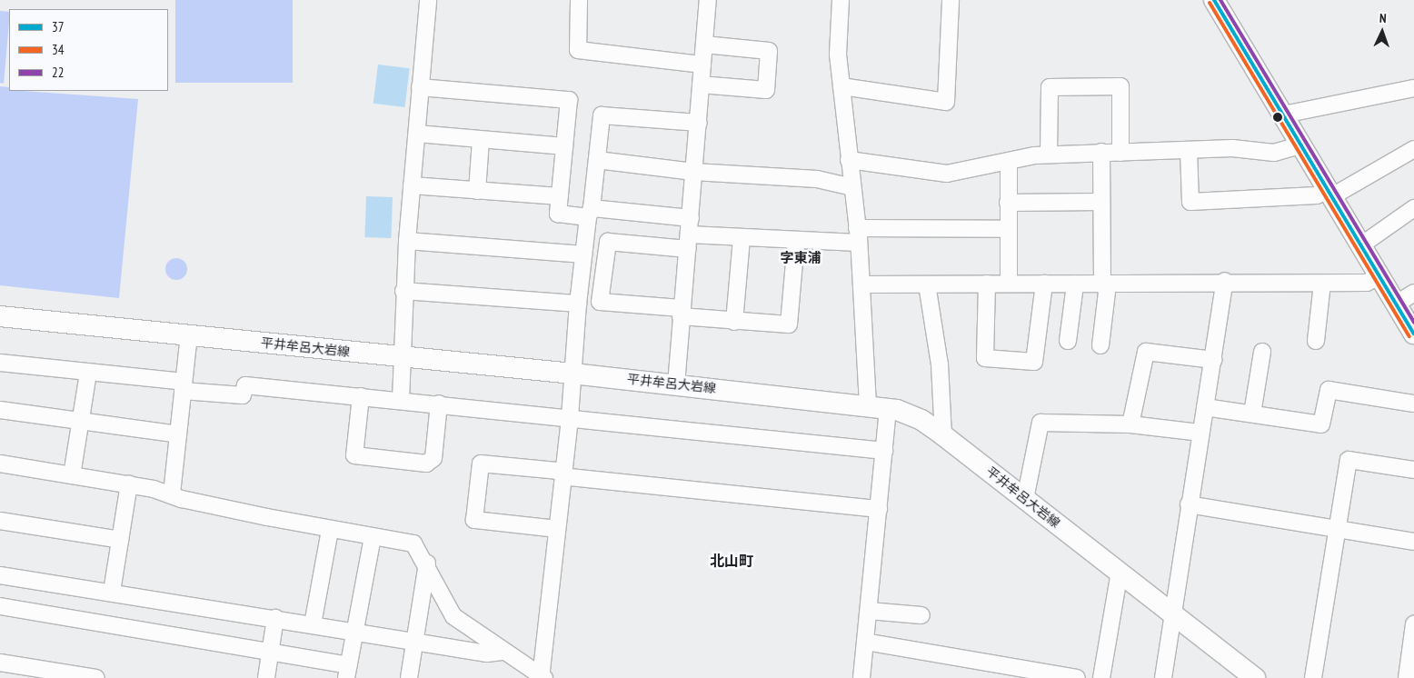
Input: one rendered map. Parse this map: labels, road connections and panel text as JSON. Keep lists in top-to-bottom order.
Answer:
{
  "streets": {
    "main road": ["平井牟呂大岩線"]
  },
  "districts": ["字東浦", "北山町"],
  "lines": ["transit line 37", "transit line 22", "transit line 34"],
  "legend": ["37", "34", "22"],
  "north": "top"
}
